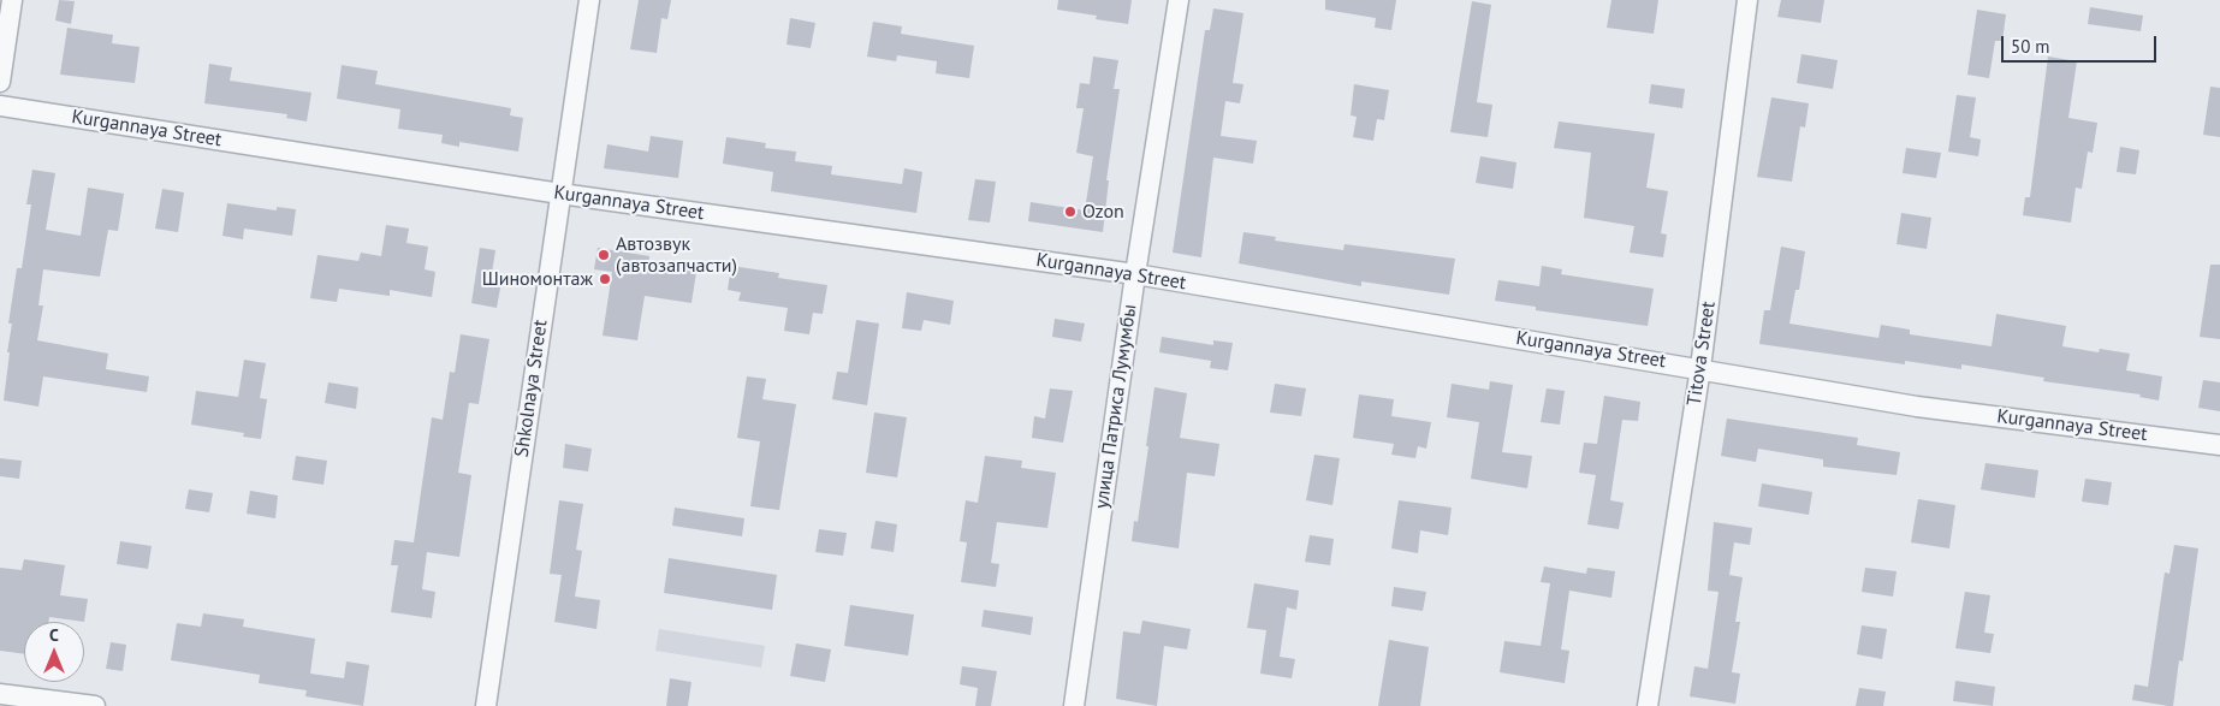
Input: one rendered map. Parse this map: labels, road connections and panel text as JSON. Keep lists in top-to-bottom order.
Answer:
{
  "streets": {
    "street": [
      "Kurgannaya Street",
      "Titova Street",
      "Shkolnaya Street",
      "улица Патриса Лумумбы"
    ]
  },
  "crossings": [
    ["Kurgannaya Street", "Titova Street"],
    ["Kurgannaya Street", "Shkolnaya Street"],
    ["Kurgannaya Street", "улица Патриса Лумумбы"]
  ],
  "places": ["Ozon", "Автозвук (автозапчасти)", "Шиномонтаж"],
  "scale_bar": "50 m",
  "north": "top"
}
